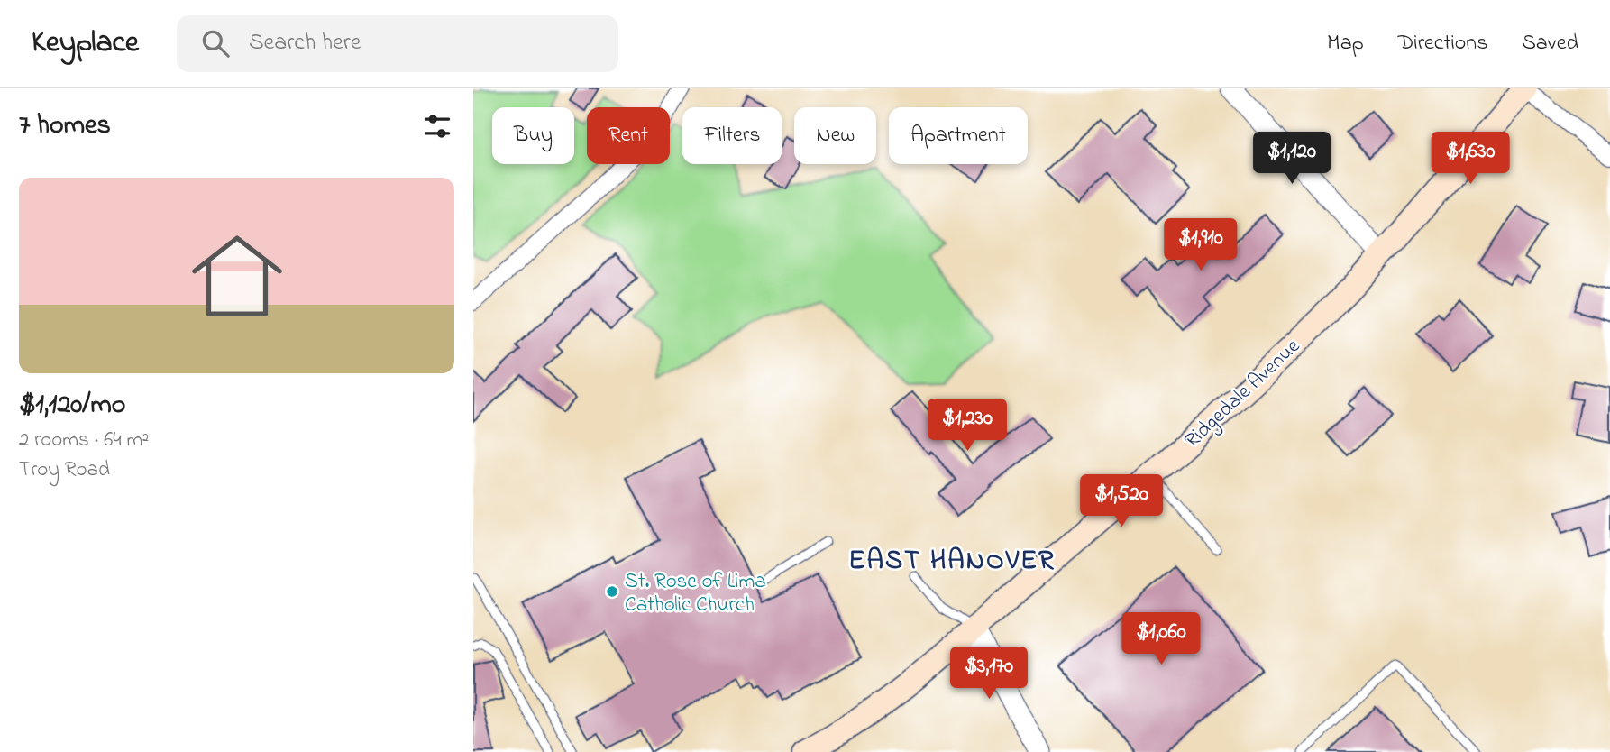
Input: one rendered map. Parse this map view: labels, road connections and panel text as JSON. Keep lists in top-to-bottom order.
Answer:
{
  "streets": {
    "main road": ["Ridgedale Avenue"]
  },
  "districts": ["EAST HANOVER"],
  "places": ["St. Rose of Lima Catholic Church"],
  "page": {
    "header": "Keyplace",
    "search": "Search here",
    "nav": ["Map", "Directions", "Saved"],
    "heading": "7 homes",
    "chip": [
      "Buy",
      "Rent",
      "Filters",
      "New",
      "Apartment"
    ],
    "price": [
      "$1,120",
      "$1,630",
      "$1,910",
      "$1,230",
      "$1,520",
      "$1,060",
      "$3,170"
    ],
    "list": [
      {
        "name": "$1,120/mo",
        "note": "2 rooms · 64 m² · Troy Road"
      }
    ]
  }
}
